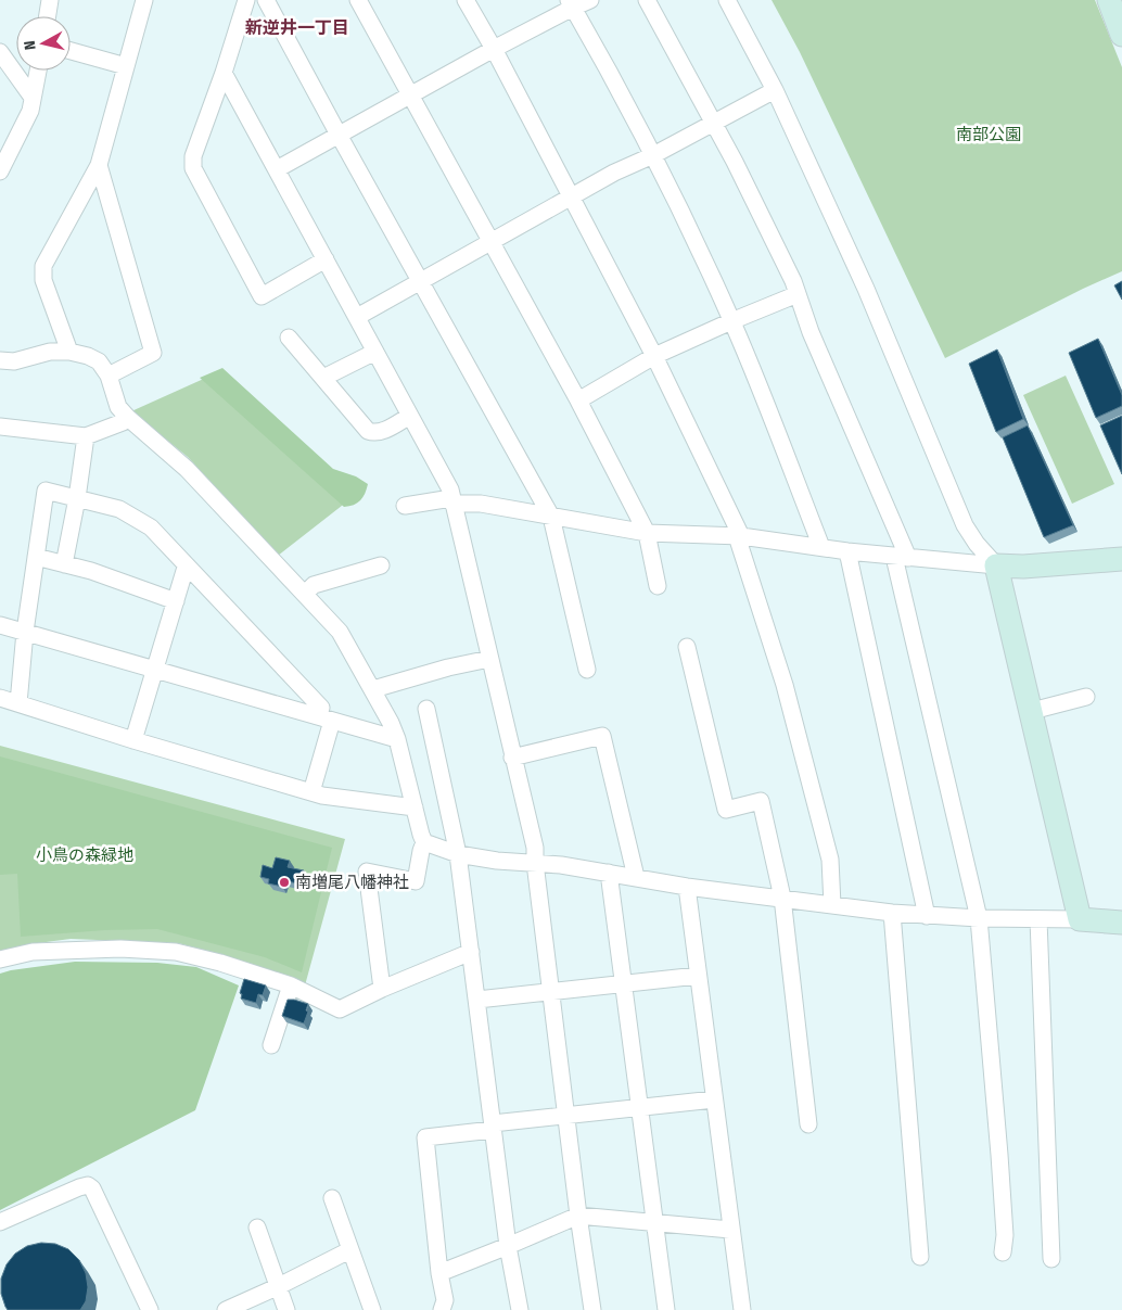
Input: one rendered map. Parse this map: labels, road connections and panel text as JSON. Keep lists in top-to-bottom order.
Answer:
{
  "districts": ["新逆井一丁目"],
  "parks": ["南部公園", "小鳥の森緑地"],
  "places": ["南増尾八幡神社"],
  "north": "left"
}
